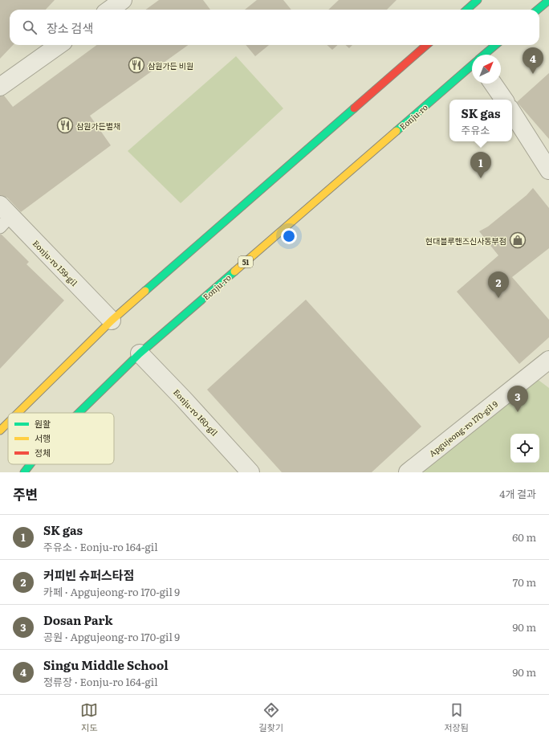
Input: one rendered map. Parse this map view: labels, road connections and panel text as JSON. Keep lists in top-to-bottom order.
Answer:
{
  "streets": {
    "main road": ["Eonju-ro", "51"],
    "street": ["Eonju-ro 159-gil", "Eonju-ro 160-gil", "Apgujeong-ro 170-gil 9"]
  },
  "crossings": [
    ["Eonju-ro", "Eonju-ro 160-gil"]
  ],
  "places": {
    "restaurant": ["삼원가든 비원", "삼원가든별채"],
    "shop": ["현대블루핸즈신사동부점"]
  },
  "legend": ["원활", "서행", "정체"],
  "north": "top right",
  "page": {
    "search": "장소 검색",
    "pins": [
      "4",
      "1",
      "2",
      "3"
    ],
    "popup": ["SK gas", "주유소"],
    "heading": ["주변", "4개 결과"],
    "list": [
      {
        "mark": "1",
        "name": "SK gas",
        "note": "주유소 · Eonju-ro 164-gil",
        "value": "60 m"
      },
      {
        "mark": "2",
        "name": "커피빈 슈퍼스타점",
        "note": "카페 · Apgujeong-ro 170-gil 9",
        "value": "70 m"
      },
      {
        "mark": "3",
        "name": "Dosan Park",
        "note": "공원 · Apgujeong-ro 170-gil 9",
        "value": "90 m"
      },
      {
        "mark": "4",
        "name": "Singu Middle School",
        "note": "정류장 · Eonju-ro 164-gil",
        "value": "90 m"
      }
    ],
    "nav": ["지도", "길찾기", "저장됨"]
  }
}
